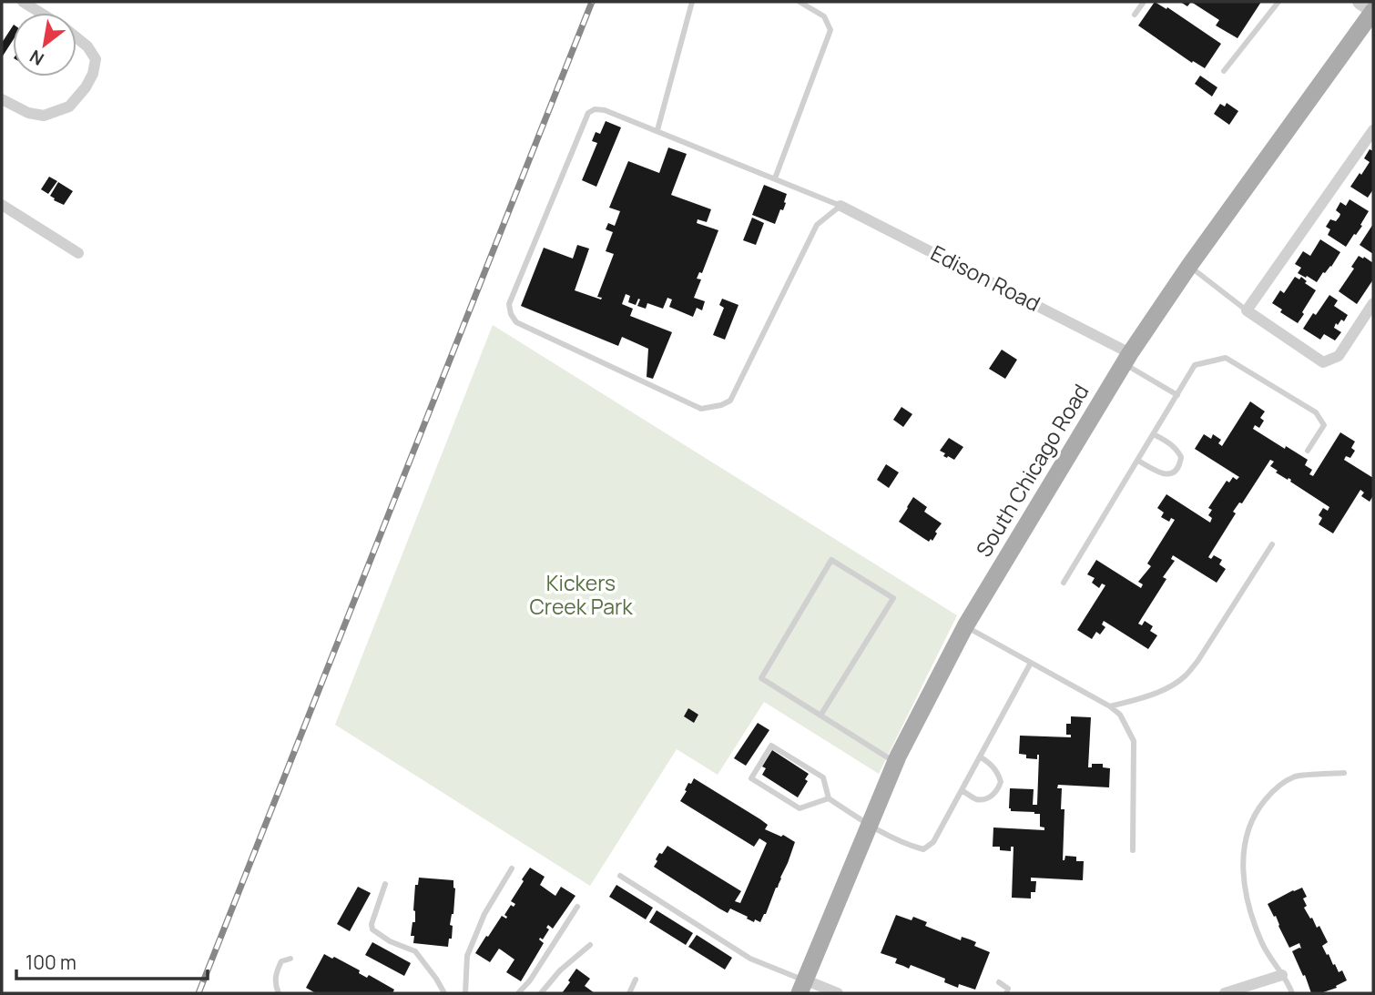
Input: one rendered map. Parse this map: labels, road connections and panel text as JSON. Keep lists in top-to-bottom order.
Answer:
{
  "streets": {
    "main road": ["South Chicago Road"],
    "street": ["Edison Road"]
  },
  "crossings": [
    ["Edison Road", "South Chicago Road"]
  ],
  "parks": ["Kickers Creek Park"],
  "scale_bar": "100 m",
  "north": "bottom left"
}
